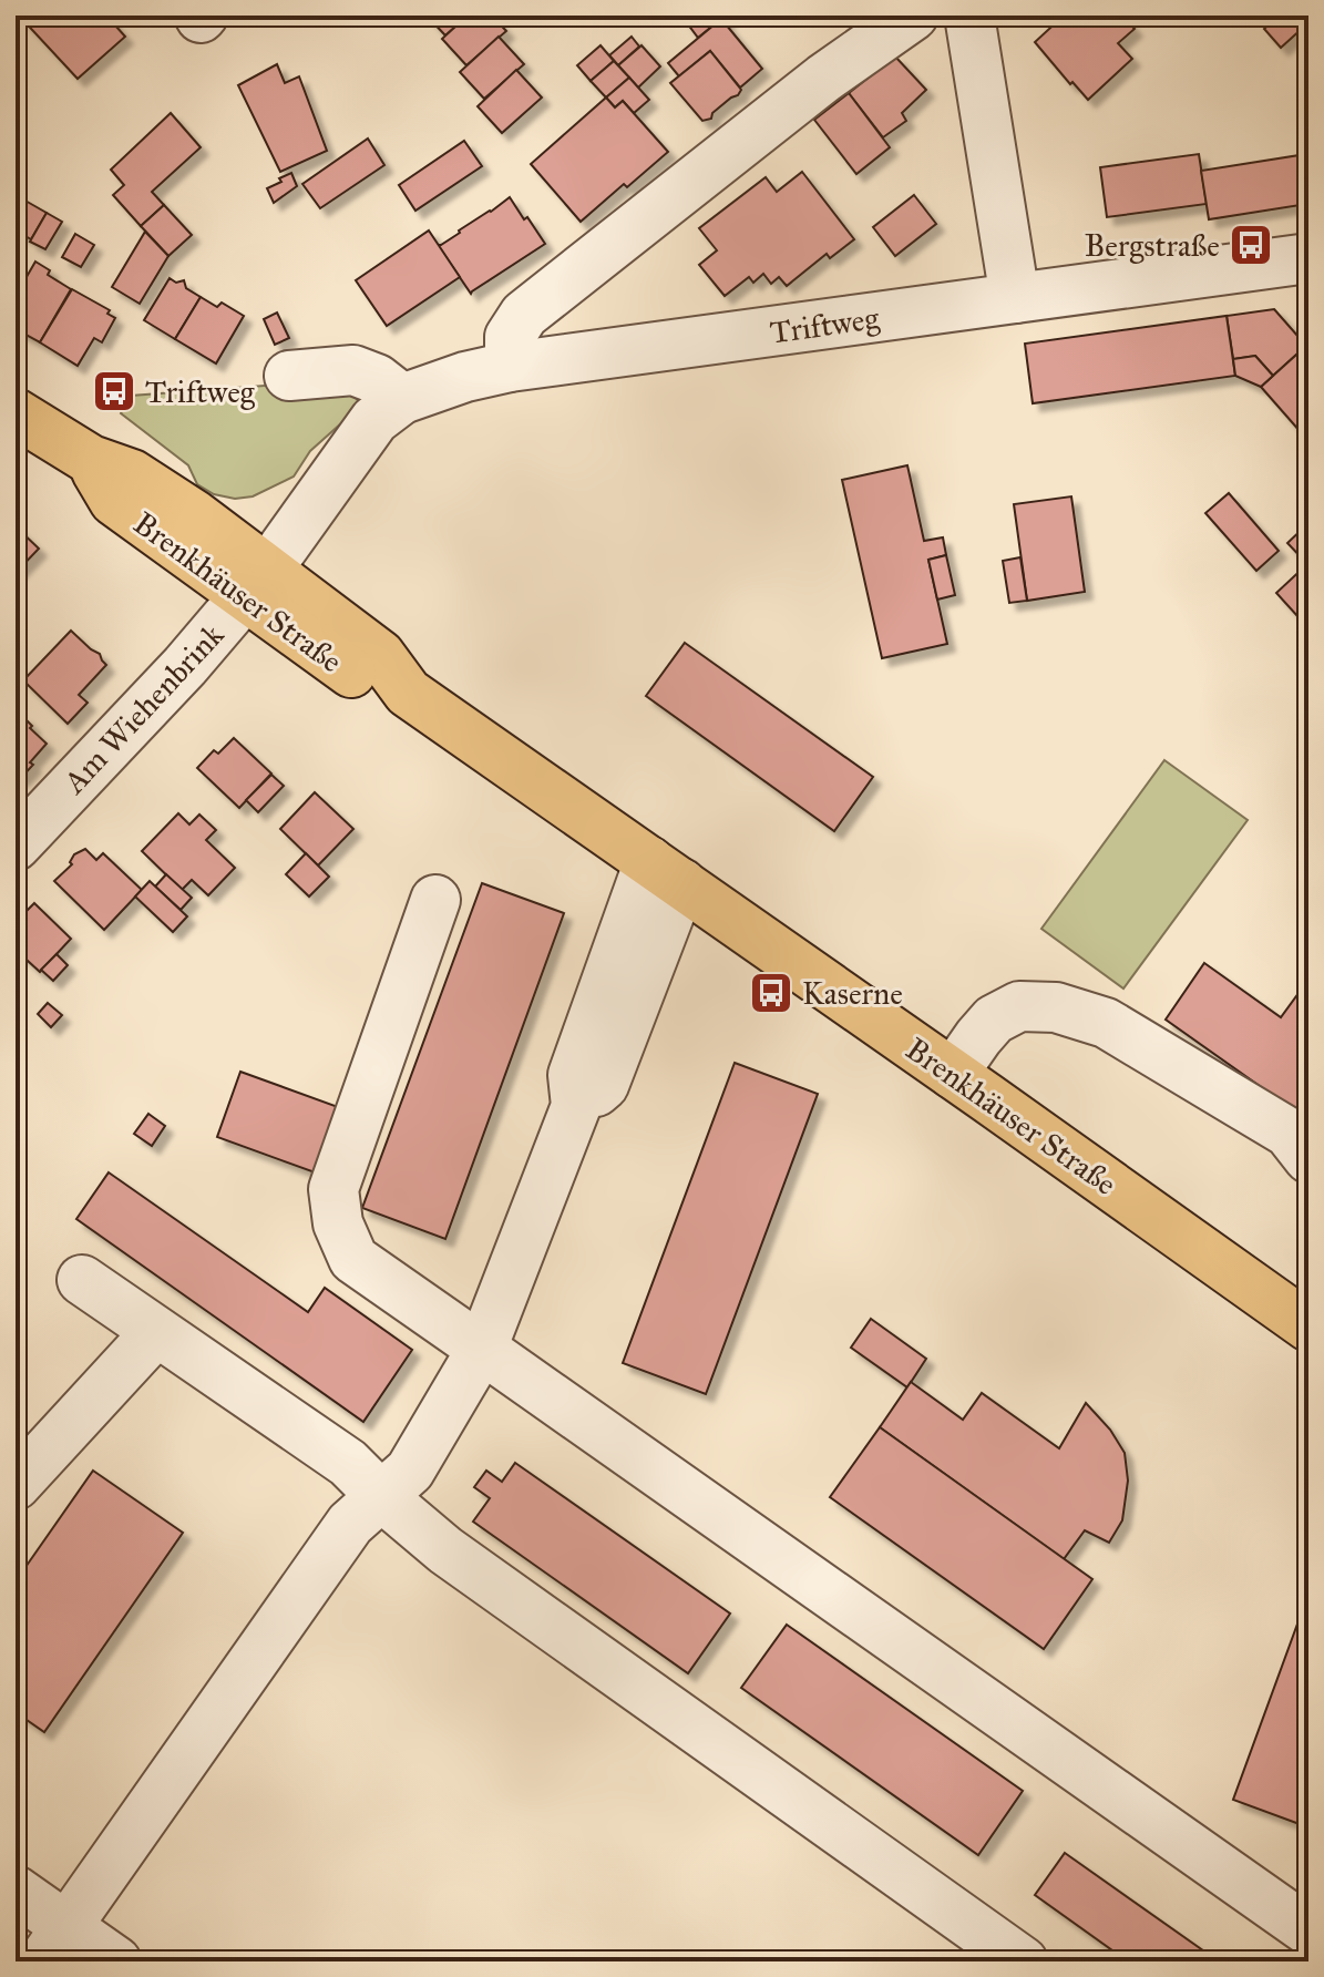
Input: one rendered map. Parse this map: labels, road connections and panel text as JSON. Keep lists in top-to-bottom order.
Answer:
{
  "streets": {
    "main road": ["Brenkhäuser Straße"],
    "street": ["Triftweg", "Am Wiehenbrink"]
  },
  "crossings": [
    ["Triftweg", "Brenkhäuser Straße"],
    ["Triftweg", "Am Wiehenbrink"],
    ["Brenkhäuser Straße", "Am Wiehenbrink"]
  ],
  "places": {
    "bus stop": ["Bergstraße", "Triftweg", "Kaserne"]
  }
}
